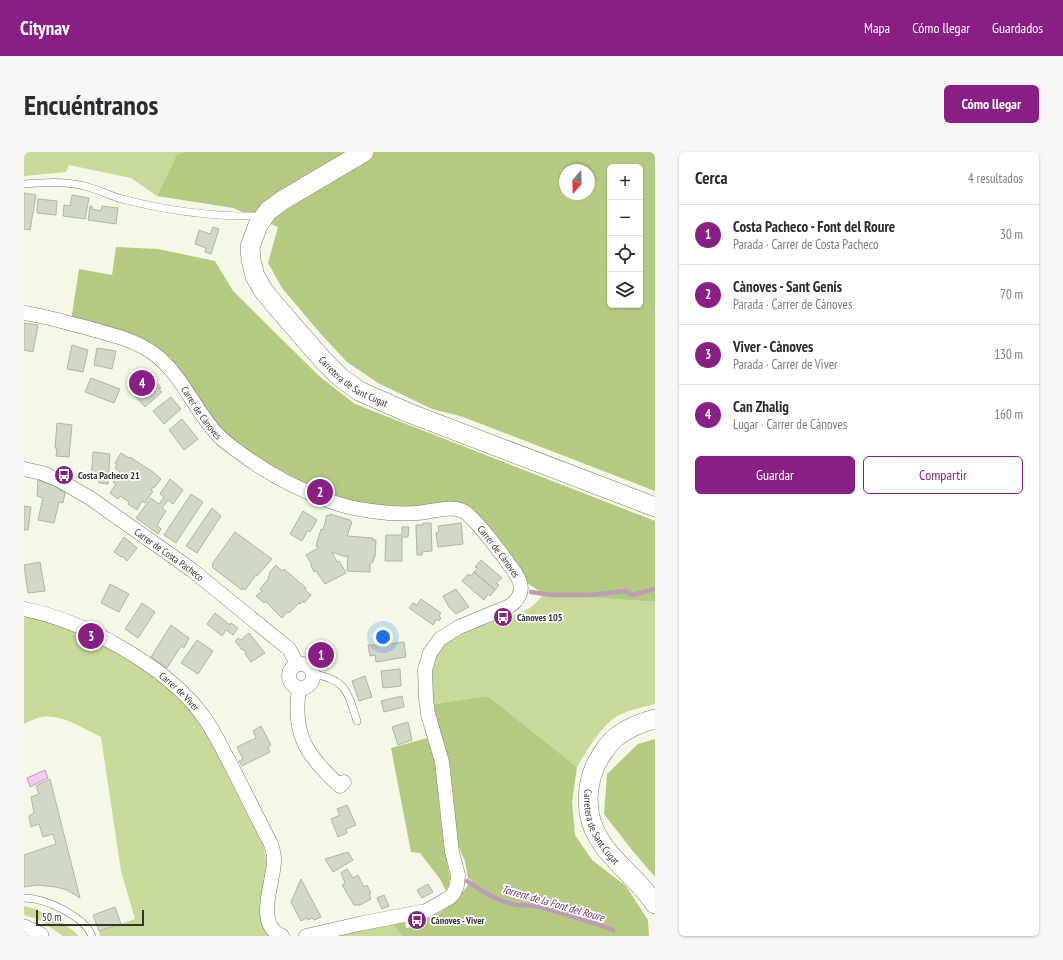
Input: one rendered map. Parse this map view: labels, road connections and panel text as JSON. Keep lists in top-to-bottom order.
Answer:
{
  "streets": {
    "main road": ["Carretera de Sant Cugat"],
    "street": ["Carrer de Cànoves", "Carrer de Costa Pacheco", "Carrer de Viver"]
  },
  "water": ["Torrent de la Font del Roure"],
  "places": {
    "bus stop": ["Costa Pacheco 21", "Cànoves 105", "Cànoves - Viver"]
  },
  "scale_bar": "50 m",
  "north": "bottom",
  "page": {
    "header": "Citynav",
    "nav": ["Mapa", "Cómo llegar", "Guardados"],
    "buttons": [
      "Cómo llegar",
      ["Guardar", "Compartir"]
    ],
    "title": "Encuéntranos",
    "heading": ["Cerca", "4 resultados"],
    "map_buttons": ["+", "−"],
    "list": [
      {
        "mark": "1",
        "name": "Costa Pacheco - Font del Roure",
        "note": "Parada · Carrer de Costa Pacheco",
        "value": "30 m"
      },
      {
        "mark": "2",
        "name": "Cànoves - Sant Genís",
        "note": "Parada · Carrer de Cànoves",
        "value": "70 m"
      },
      {
        "mark": "3",
        "name": "Viver - Cànoves",
        "note": "Parada · Carrer de Viver",
        "value": "130 m"
      },
      {
        "mark": "4",
        "name": "Can Zhalig",
        "note": "Lugar · Carrer de Cànoves",
        "value": "160 m"
      }
    ],
    "pins": [
      "4",
      "2",
      "3",
      "1"
    ],
    "scale": "50 m"
  }
}
